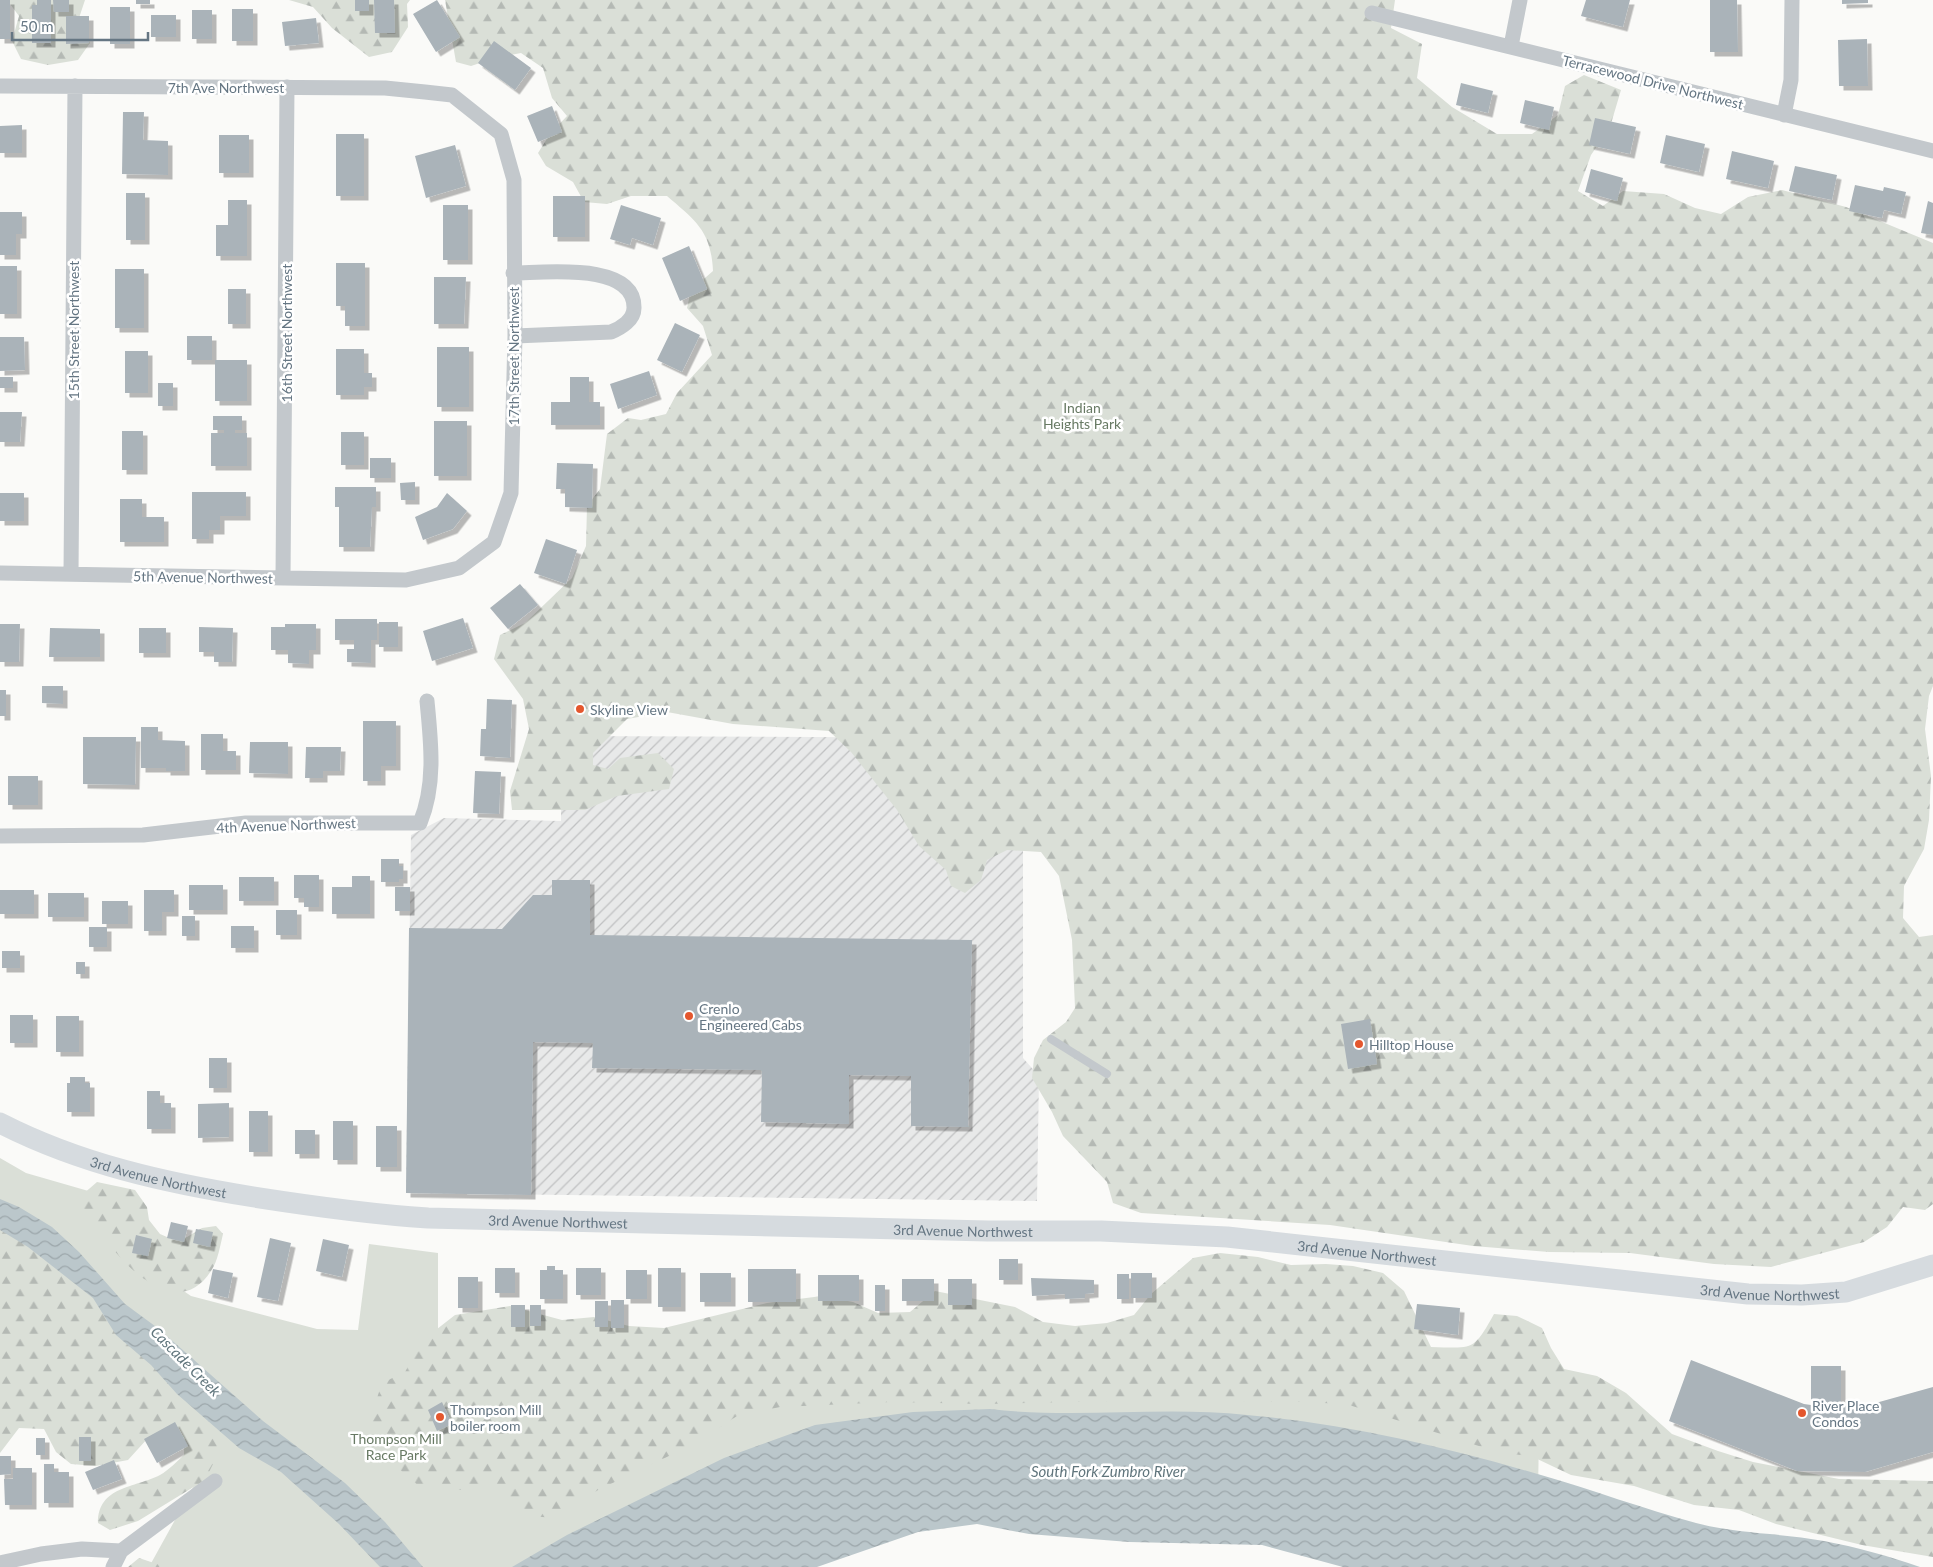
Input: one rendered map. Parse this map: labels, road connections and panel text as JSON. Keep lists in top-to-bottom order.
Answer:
{
  "streets": {
    "main road": ["3rd Avenue Northwest"],
    "street": [
      "Terracewood Drive Northwest",
      "7th Ave Northwest",
      "15th Street Northwest",
      "16th Street Northwest",
      "17th Street Northwest",
      "5th Avenue Northwest",
      "4th Avenue Northwest"
    ]
  },
  "crossings": [
    ["7th Ave Northwest", "15th Street Northwest"],
    ["7th Ave Northwest", "16th Street Northwest"],
    ["7th Ave Northwest", "17th Street Northwest"],
    ["15th Street Northwest", "5th Avenue Northwest"],
    ["16th Street Northwest", "5th Avenue Northwest"],
    ["17th Street Northwest", "5th Avenue Northwest"]
  ],
  "water": ["Cascade Creek", "South Fork Zumbro River"],
  "parks": ["Indian Heights Park", "Thompson Mill Race Park"],
  "places": [
    "Skyline View",
    "Crenlo Engineered Cabs",
    "Hilltop House",
    "River Place Condos",
    "Thompson Mill boiler room"
  ],
  "scale_bar": "50 m"
}
